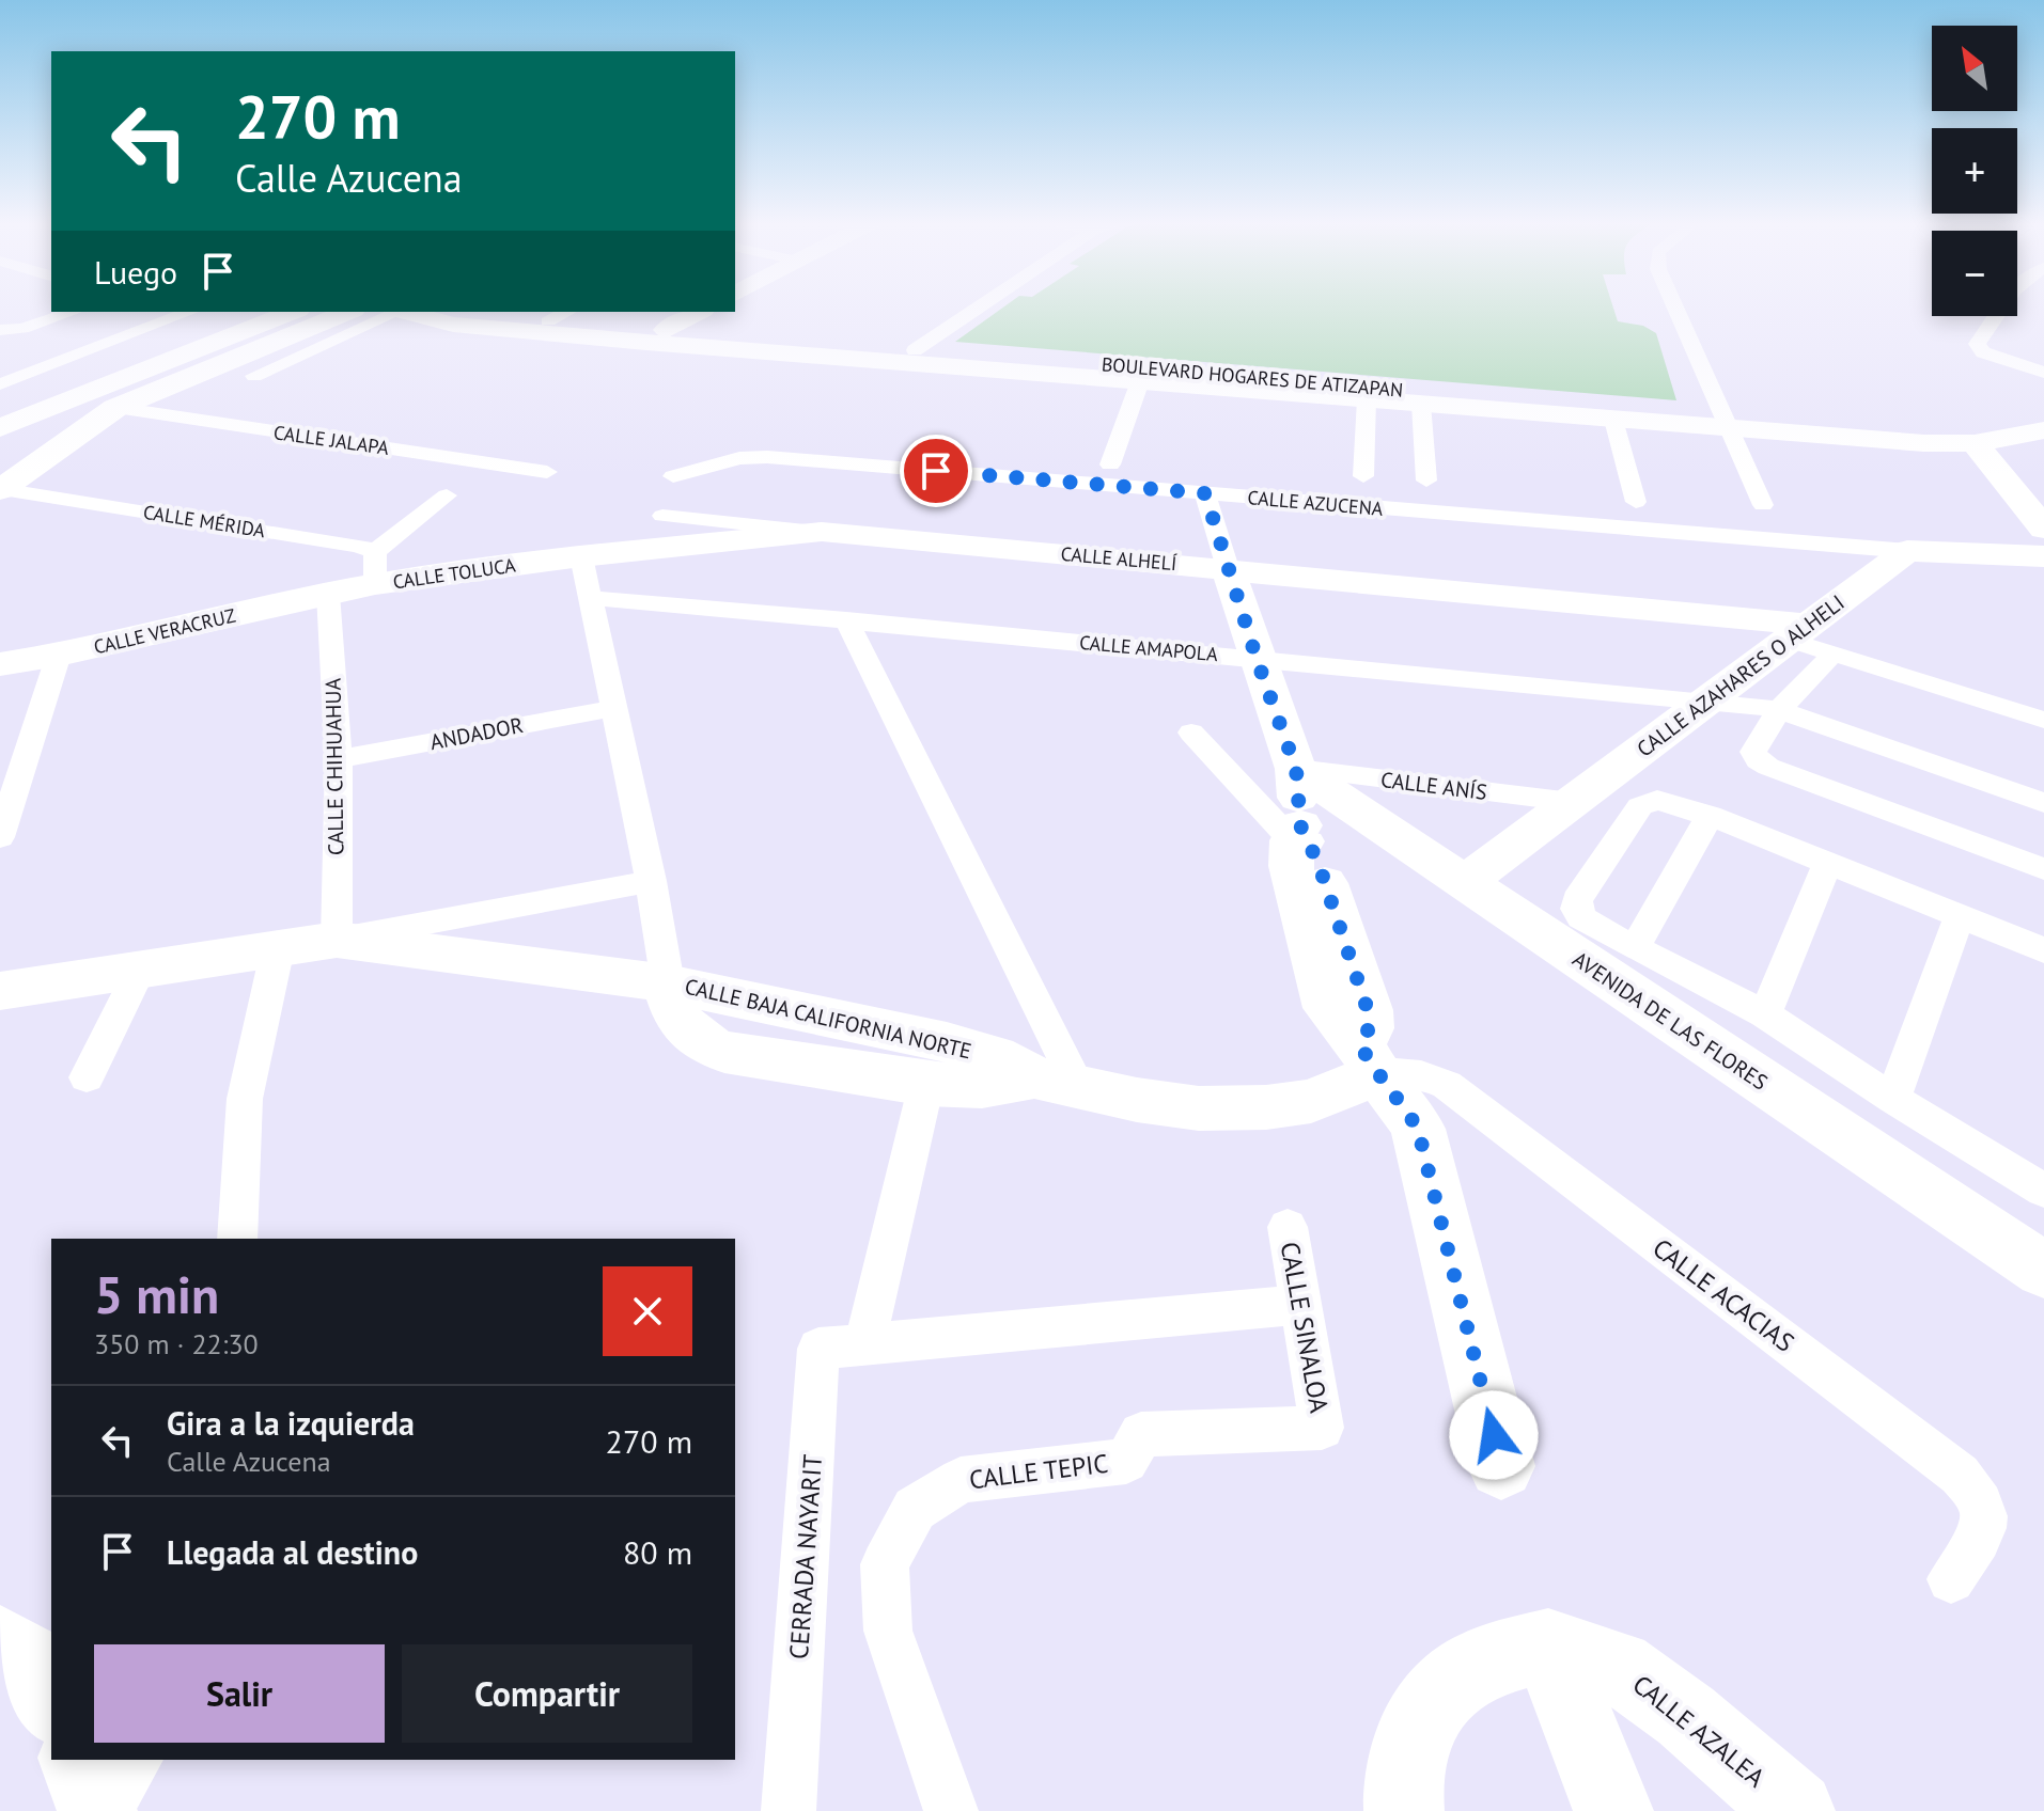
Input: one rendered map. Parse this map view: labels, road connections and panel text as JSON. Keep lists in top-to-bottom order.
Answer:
{
  "streets": {
    "main road": [
      "BOULEVARD HOGARES DE ATIZAPAN",
      "CALLE ALHELÍ",
      "CALLE TOLUCA",
      "CALLE VERACRUZ",
      "CALLE AZAHARES O ALHELI",
      "CALLE BAJA CALIFORNIA NORTE",
      "AVENIDA DE LAS FLORES",
      "CALLE AZALEA"
    ],
    "street": [
      "CALLE JALAPA",
      "CALLE AZUCENA",
      "CALLE MÉRIDA",
      "CALLE AMAPOLA",
      "ANDADOR",
      "CALLE CHIHUAHUA",
      "CALLE ANÍS",
      "CALLE ACACIAS",
      "CALLE SINALOA",
      "CALLE TEPIC",
      "CERRADA NAYARIT"
    ]
  },
  "crossings": [
    ["CALLE AZUCENA", "CALLE AZAHARES O ALHELI"],
    ["CALLE MÉRIDA", "CALLE TOLUCA"],
    ["CALLE ALHELÍ", "CALLE TOLUCA"],
    ["CALLE ALHELÍ", "CALLE AZAHARES O ALHELI"],
    ["CALLE TOLUCA", "CALLE VERACRUZ"],
    ["CALLE TOLUCA", "CALLE CHIHUAHUA"],
    ["CALLE VERACRUZ", "CALLE CHIHUAHUA"],
    ["CALLE AMAPOLA", "CALLE AZAHARES O ALHELI"],
    ["CALLE AZAHARES O ALHELI", "CALLE ANÍS"],
    ["CALLE AZAHARES O ALHELI", "AVENIDA DE LAS FLORES"],
    ["ANDADOR", "CALLE CHIHUAHUA"],
    ["CALLE CHIHUAHUA", "CALLE BAJA CALIFORNIA NORTE"],
    ["CALLE ANÍS", "AVENIDA DE LAS FLORES"],
    ["CALLE BAJA CALIFORNIA NORTE", "CALLE ACACIAS"],
    ["CALLE SINALOA", "CALLE TEPIC"],
    ["CALLE SINALOA", "CERRADA NAYARIT"]
  ],
  "north": "top left",
  "page": {
    "map_buttons": ["+", "−"],
    "turn": ["270 m", "Calle Azucena"],
    "then": "Luego",
    "heading": ["5 min", "350 m · 22:30"],
    "list": [
      {
        "name": "Gira a la izquierda",
        "note": "Calle Azucena",
        "value": "270 m"
      },
      {
        "name": "Llegada al destino",
        "value": "80 m"
      }
    ],
    "buttons": ["Salir", "Compartir"]
  }
}
